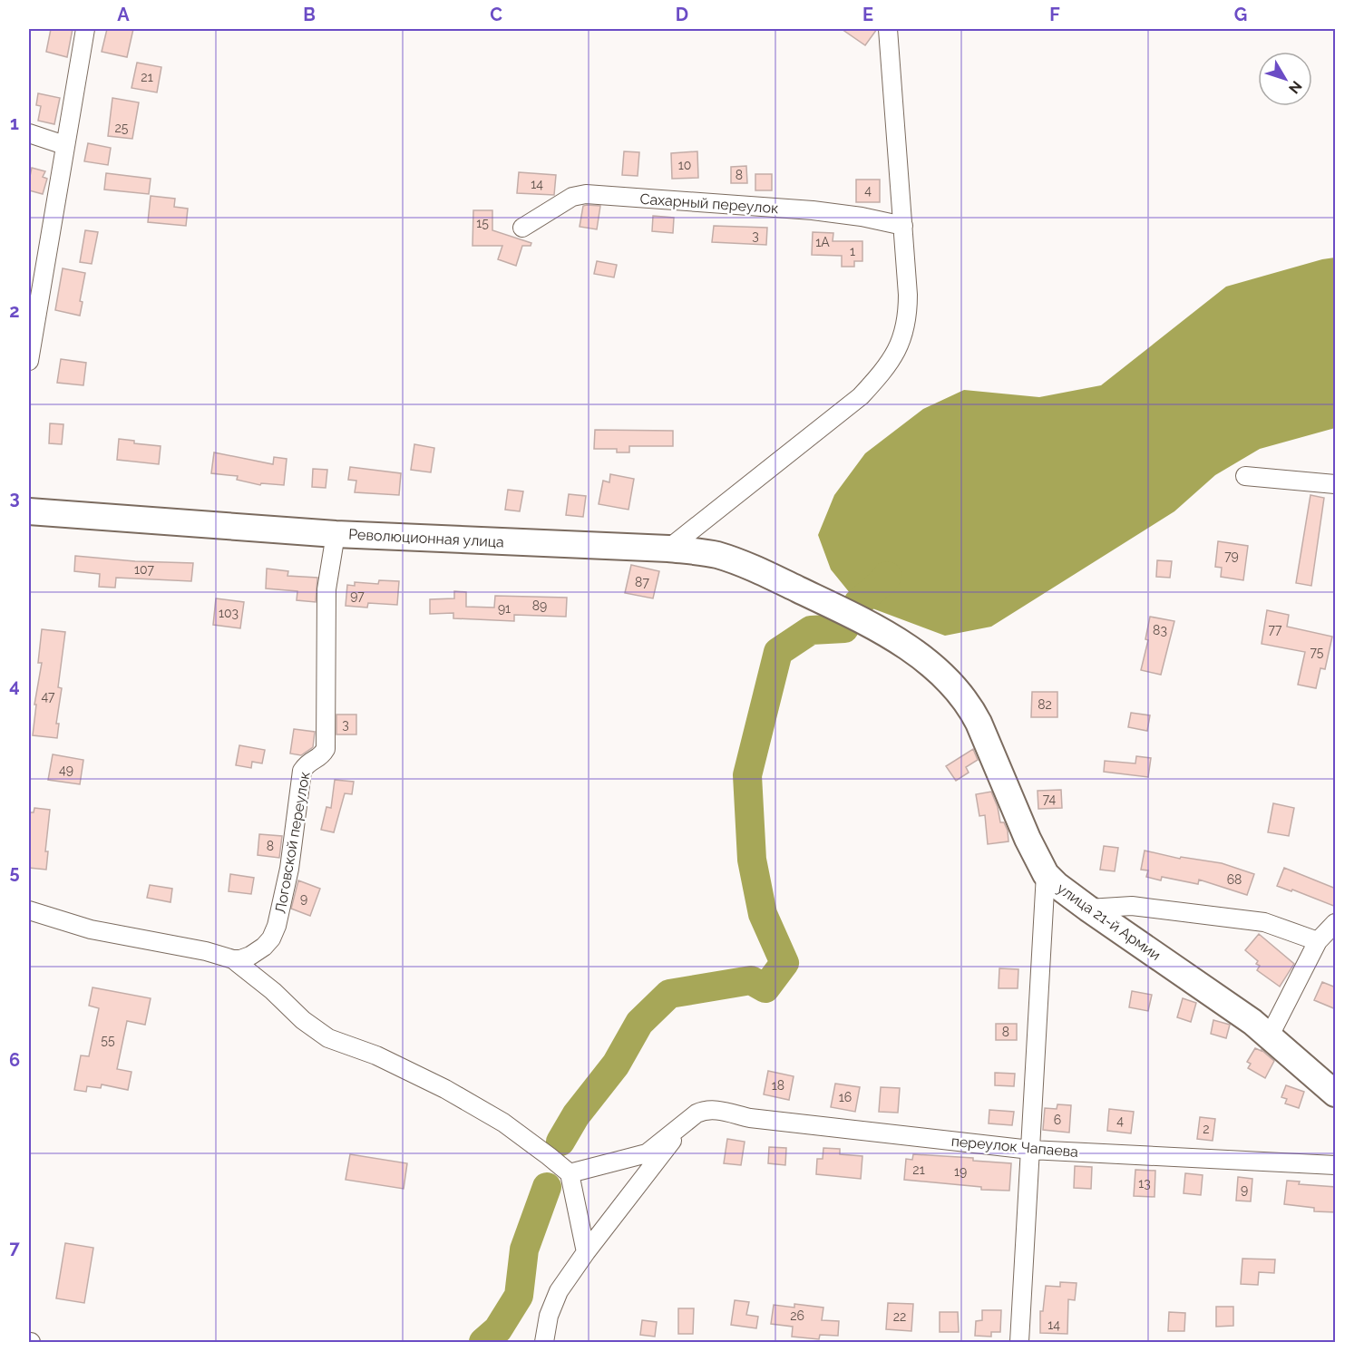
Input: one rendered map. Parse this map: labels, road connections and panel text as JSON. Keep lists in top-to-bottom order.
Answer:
{
  "streets": {
    "main road": ["Революционная улица", "улица 21-й Армии"],
    "street": ["Сахарный переулок", "Логовской переулок", "переулок Чапаева"]
  },
  "crossings": [
    ["Революционная улица", "Логовской переулок"],
    ["Революционная улица", "улица 21-й Армии"]
  ],
  "house_numbers": [
    "21",
    "25",
    "10",
    "8",
    "14",
    "4",
    "15",
    "3",
    "1А",
    "1",
    "79",
    "107",
    "87",
    "97",
    "89",
    "91",
    "103",
    "77",
    "83",
    "75",
    "47",
    "82",
    "3",
    "49",
    "74",
    "8",
    "68",
    "9",
    "8",
    "55",
    "18",
    "16",
    "6",
    "4",
    "2",
    "21",
    "19",
    "13",
    "9",
    "26",
    "22",
    "14"
  ],
  "north": "bottom right",
  "grid": {
    "columns": [
      "A",
      "B",
      "C",
      "D",
      "E",
      "F",
      "G"
    ],
    "rows": [
      "1",
      "2",
      "3",
      "4",
      "5",
      "6",
      "7"
    ]
  }
}
